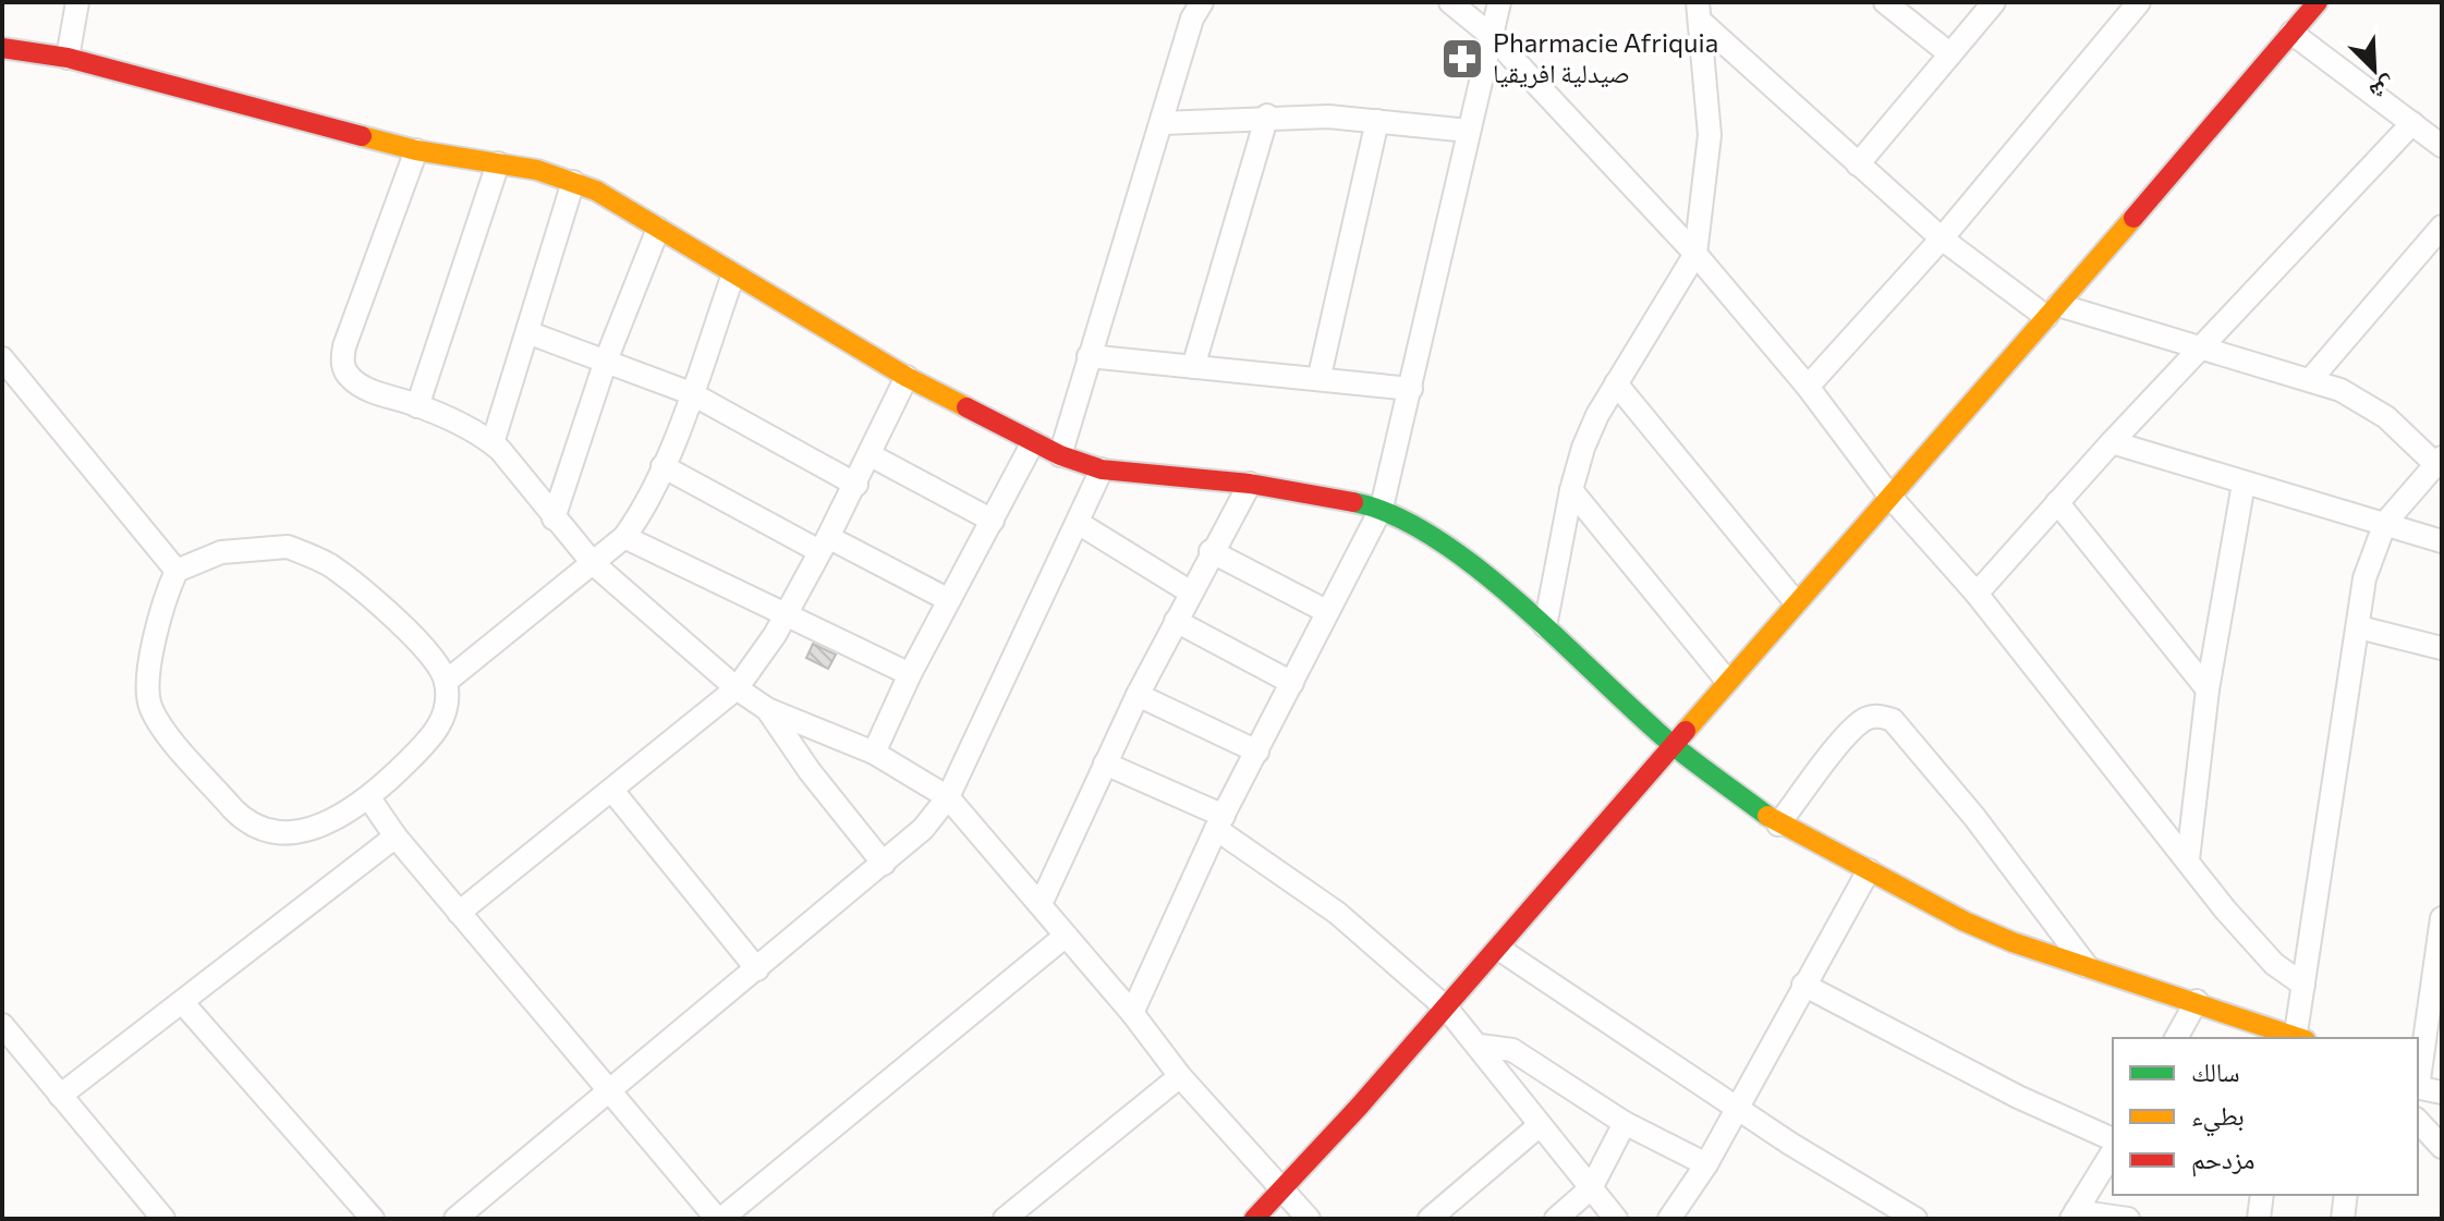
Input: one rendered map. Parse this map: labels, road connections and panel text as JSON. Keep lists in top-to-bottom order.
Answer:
{
  "places": {
    "pharmacy": ["Pharmacie Afriquia صيدلية افريقيا"]
  },
  "legend": ["سالك", "بطيء", "مزدحم"],
  "north": "bottom right"
}
